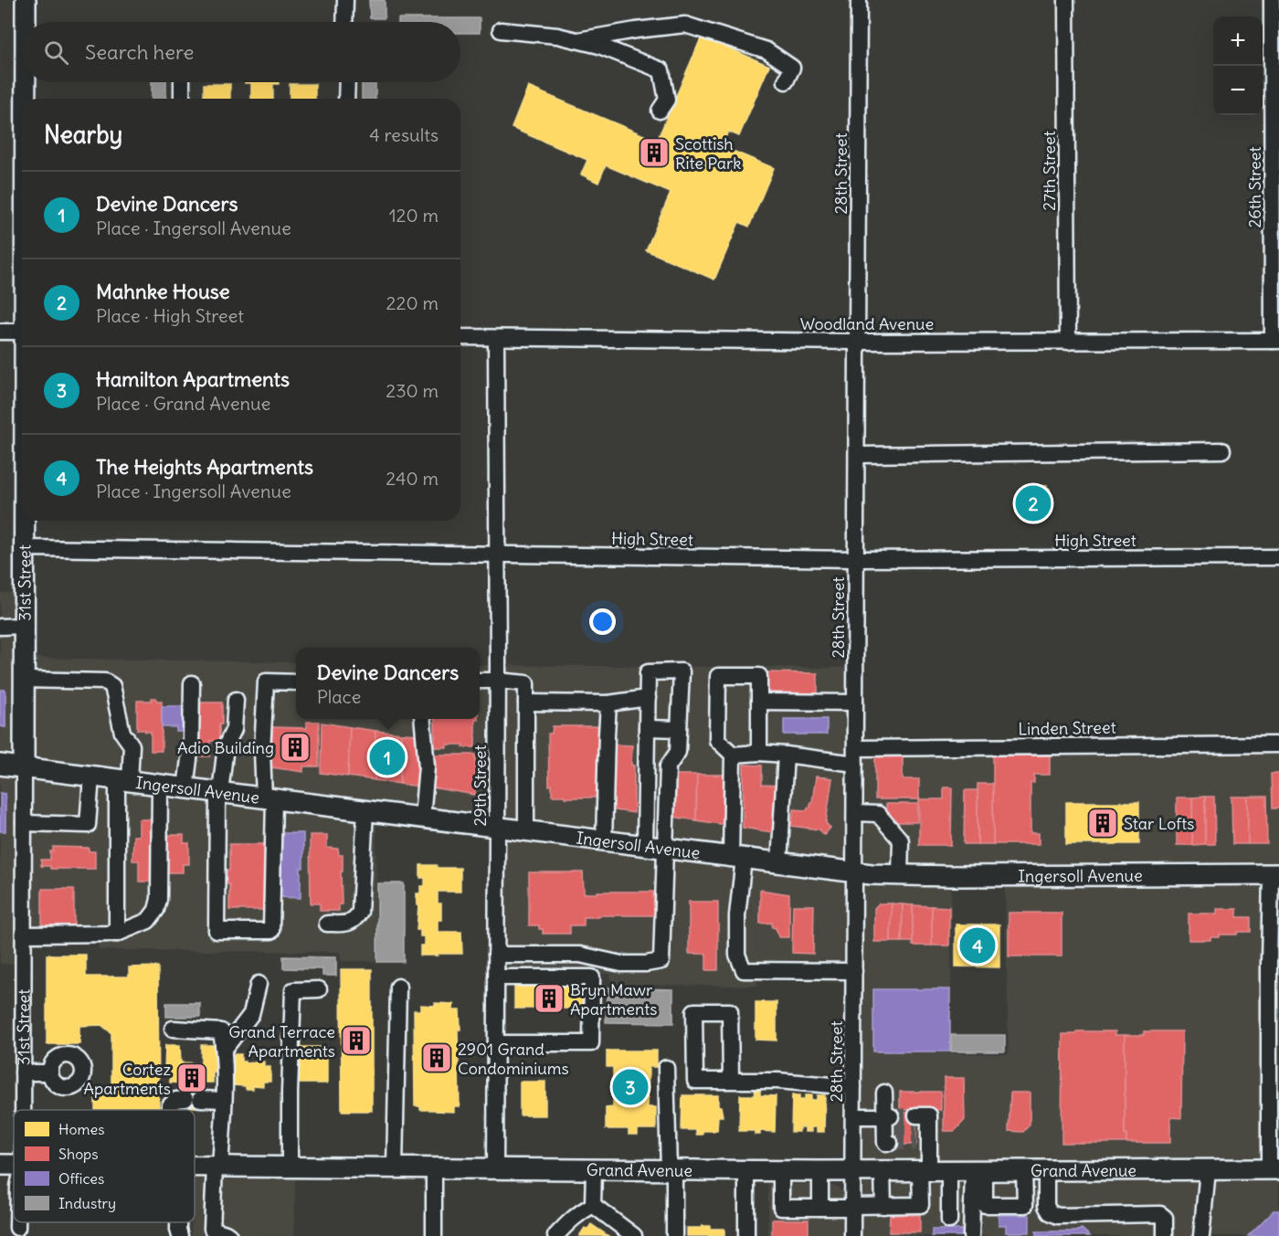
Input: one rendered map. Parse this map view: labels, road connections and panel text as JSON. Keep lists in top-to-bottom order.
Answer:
{
  "streets": {
    "main road": ["31st Street", "Ingersoll Avenue", "Grand Avenue"],
    "street": [
      "27th Street",
      "28th Street",
      "26th Street",
      "Woodland Avenue",
      "High Street",
      "Linden Street",
      "29th Street"
    ]
  },
  "crossings": [
    ["27th Street", "Woodland Avenue"],
    ["28th Street", "Woodland Avenue"],
    ["28th Street", "High Street"],
    ["28th Street", "Linden Street"],
    ["28th Street", "Ingersoll Avenue"],
    ["28th Street", "Grand Avenue"],
    ["26th Street", "Woodland Avenue"],
    ["Woodland Avenue", "29th Street"],
    ["High Street", "31st Street"],
    ["High Street", "29th Street"],
    ["31st Street", "Ingersoll Avenue"],
    ["29th Street", "Ingersoll Avenue"],
    ["29th Street", "Grand Avenue"]
  ],
  "places": {
    "building": [
      "Scottish Rite Park",
      "Adio Building",
      "Star Lofts",
      "Bryn Mawr Apartments",
      "Grand Terrace Apartments",
      "2901 Grand Condominiums",
      "Cortez Apartments"
    ]
  },
  "legend": [
    "Homes",
    "Shops",
    "Offices",
    "Industry"
  ],
  "page": {
    "map_buttons": ["+", "−"],
    "search": "Search here",
    "heading": ["Nearby", "4 results"],
    "list": [
      {
        "mark": "1",
        "name": "Devine Dancers",
        "note": "Place · Ingersoll Avenue",
        "value": "120 m"
      },
      {
        "mark": "2",
        "name": "Mahnke House",
        "note": "Place · High Street",
        "value": "220 m"
      },
      {
        "mark": "3",
        "name": "Hamilton Apartments",
        "note": "Place · Grand Avenue",
        "value": "230 m"
      },
      {
        "mark": "4",
        "name": "The Heights Apartments",
        "note": "Place · Ingersoll Avenue",
        "value": "240 m"
      }
    ],
    "pins": [
      "2",
      "1",
      "4",
      "3"
    ],
    "popup": ["Devine Dancers", "Place"]
  }
}
